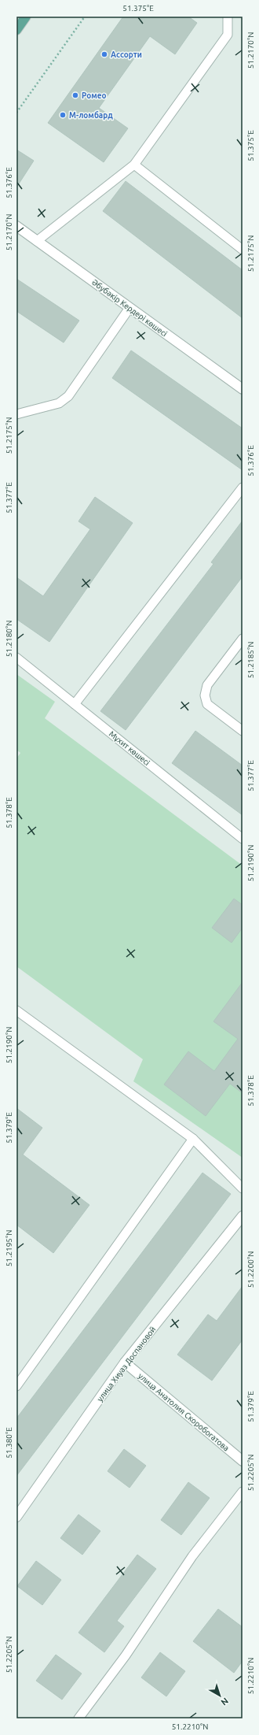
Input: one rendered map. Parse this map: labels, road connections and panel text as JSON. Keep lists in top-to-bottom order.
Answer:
{
  "streets": {
    "street": ["Әбубәкір Кердері көшесі", "улица Хиуаз Доспановой", "улица Анатолия Скоробогатова"],
    "lane": ["Мұхит көшесі"]
  },
  "crossings": [
    ["улица Хиуаз Доспановой", "улица Анатолия Скоробогатова"]
  ],
  "places": ["Ассорти", "Ромео", "М-ломбард"],
  "north": "bottom right",
  "coordinates": [
    "51.375°E",
    "51.2170°N",
    "51.376°E",
    "51.2175°N",
    "51.377°E",
    "51.2180°N",
    "51.2185°N",
    "51.378°E",
    "51.2190°N",
    "51.379°E",
    "51.2195°N",
    "51.2200°N",
    "51.380°E",
    "51.2205°N",
    "51.2210°N"
  ]
}
